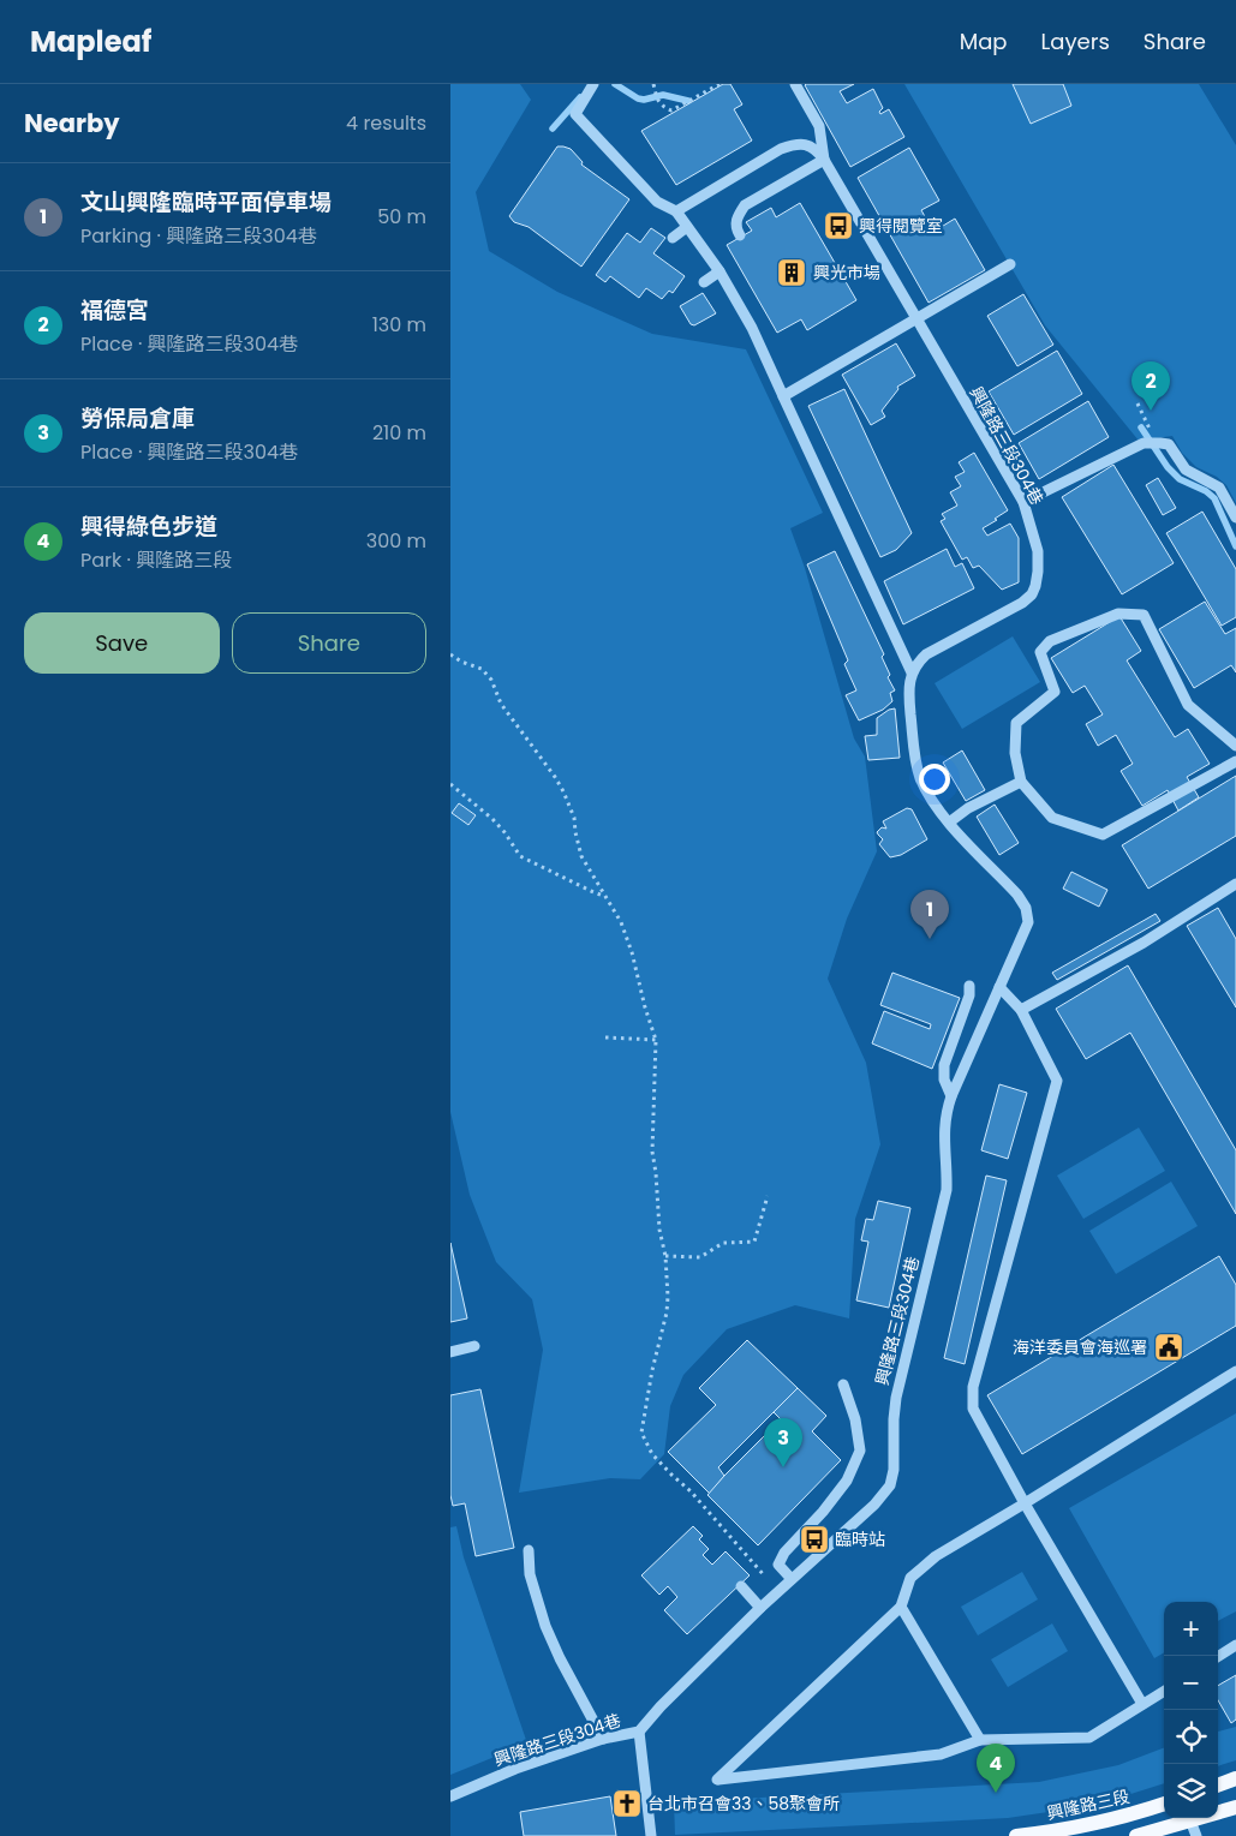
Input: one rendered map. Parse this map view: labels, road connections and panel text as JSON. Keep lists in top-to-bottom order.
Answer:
{
  "streets": {
    "main road": ["興隆路三段"],
    "street": ["興隆路三段304巷"]
  },
  "places": {
    "bus stop": ["興得閱覽室", "臨時站"],
    "building": ["興光市場"],
    "public building": ["海洋委員會海巡署"],
    "church": ["台北市召會33、58聚會所"]
  },
  "page": {
    "header": "Mapleaf",
    "nav": ["Map", "Layers", "Share"],
    "heading": ["Nearby", "4 results"],
    "list": [
      {
        "mark": "1",
        "name": "文山興隆臨時平面停車場",
        "note": "Parking · 興隆路三段304巷",
        "value": "50 m"
      },
      {
        "mark": "2",
        "name": "福德宮",
        "note": "Place · 興隆路三段304巷",
        "value": "130 m"
      },
      {
        "mark": "3",
        "name": "勞保局倉庫",
        "note": "Place · 興隆路三段304巷",
        "value": "210 m"
      },
      {
        "mark": "4",
        "name": "興得綠色步道",
        "note": "Park · 興隆路三段",
        "value": "300 m"
      }
    ],
    "pins": [
      "2",
      "1",
      "3",
      "4"
    ],
    "buttons": ["Save", "Share"],
    "map_buttons": ["+", "−"]
  }
}
